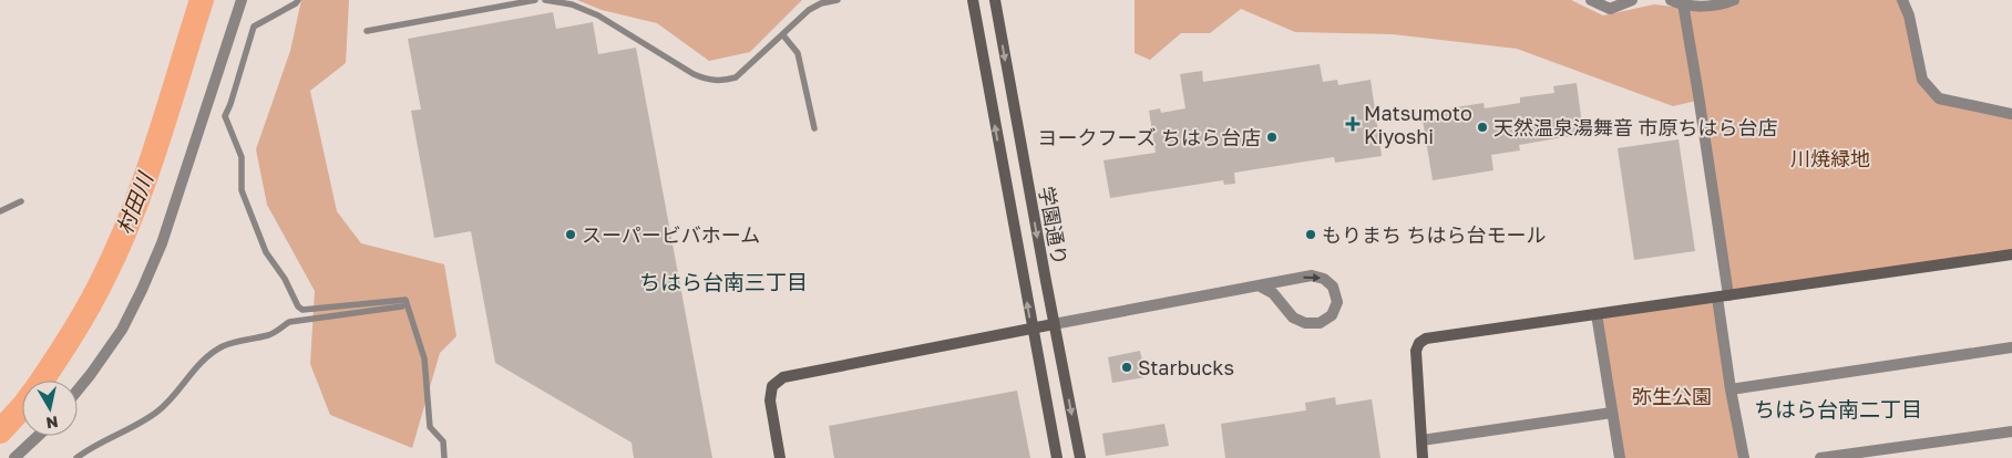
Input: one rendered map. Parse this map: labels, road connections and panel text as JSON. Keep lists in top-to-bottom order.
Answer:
{
  "streets": {
    "street": ["学園通り"]
  },
  "districts": ["ちはら台南三丁目", "ちはら台南二丁目"],
  "water": ["村田川"],
  "parks": ["川焼緑地", "弥生公園"],
  "places": {
    "health": ["Matsumoto Kiyoshi"],
    "other": [
      "天然温泉湯舞音 市原ちはら台店",
      "ヨークフーズ ちはら台店",
      "スーパービバホーム",
      "もりまち ちはら台モール",
      "Starbucks"
    ]
  },
  "north": "bottom"
}
